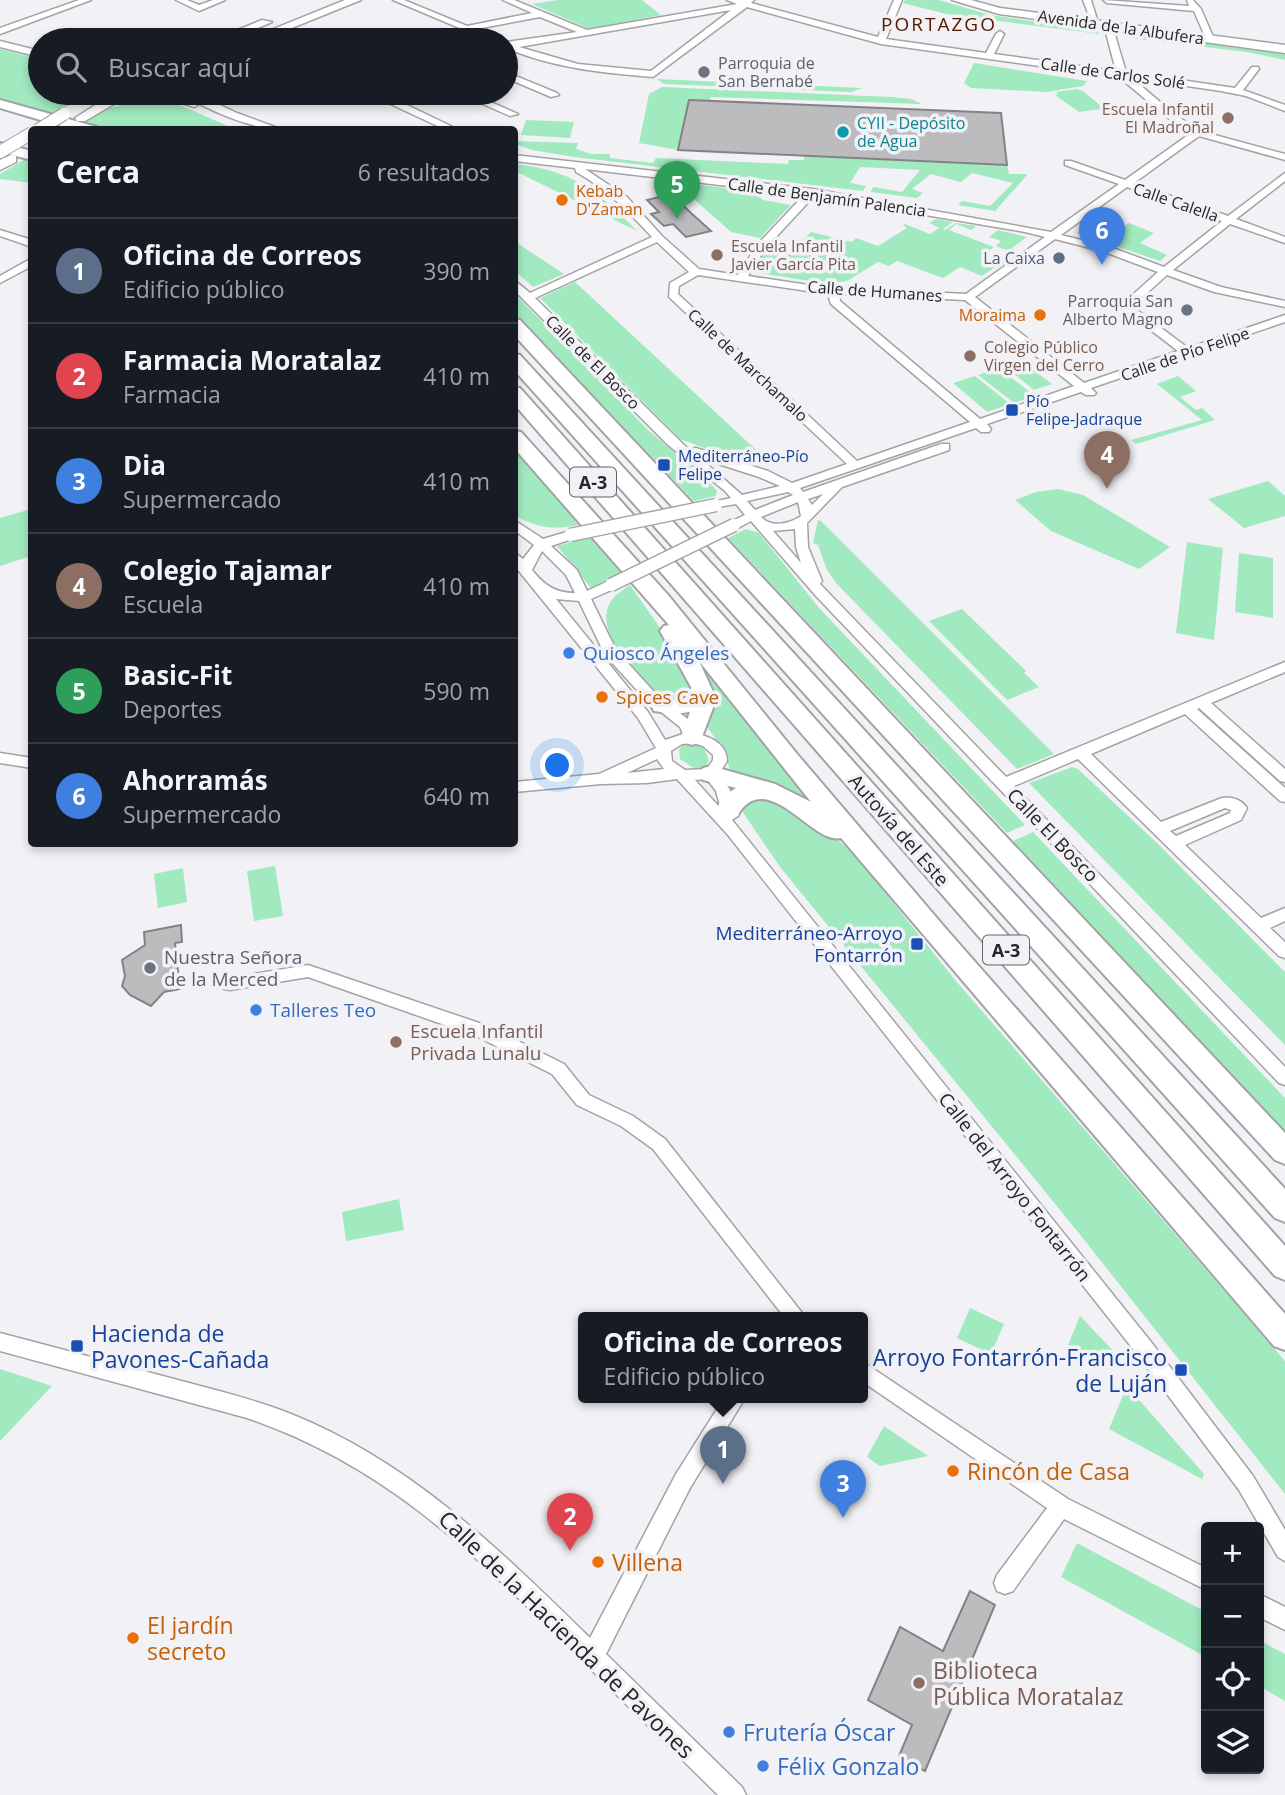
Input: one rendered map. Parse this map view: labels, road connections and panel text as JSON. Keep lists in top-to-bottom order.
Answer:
{
  "streets": {
    "highway": ["A-3", "Autovía del Este"],
    "main road": ["Avenida de la Albufera"],
    "street": [
      "Calle de Carlos Solé",
      "Calle de Benjamín Palencia",
      "Calle Calella",
      "Calle de Humanes",
      "Calle de Pío Felipe",
      "Calle de El Bosco",
      "Calle de Marchamalo",
      "Calle El Bosco",
      "Calle del Arroyo Fontarrón",
      "Calle de la Hacienda de Pavones"
    ]
  },
  "crossings": [
    ["Calle de Benjamín Palencia", "Calle de Humanes"],
    ["Calle de Benjamín Palencia", "Calle de Pío Felipe"],
    ["Calle de Humanes", "Calle de Marchamalo"],
    ["Calle de Pío Felipe", "Calle de El Bosco"],
    ["Calle de Pío Felipe", "Calle de Marchamalo"],
    ["Calle de Pío Felipe", "Calle El Bosco"]
  ],
  "districts": ["PORTAZGO"],
  "places": {
    "other": [
      "Parroquia de San Bernabé",
      "Escuela Infantil El Madroñal",
      "CYII - Depósito de Agua",
      "Kebab D'Zaman",
      "Escuela Infantil Javier García Pita",
      "La Caixa",
      "Parroquia San Alberto Magno",
      "Moraima",
      "Colegio Público Virgen del Cerro",
      "Quiosco Ángeles",
      "Spices Cave",
      "Nuestra Señora de la Merced",
      "Talleres Teo",
      "Escuela Infantil Privada Lunalu",
      "Rincón de Casa",
      "Villena",
      "El jardín secreto",
      "Biblioteca Pública Moratalaz",
      "Frutería Óscar",
      "Félix Gonzalo"
    ],
    "transit": [
      "Pío Felipe-Jadraque",
      "Mediterráneo-Pío Felipe",
      "Mediterráneo-Arroyo Fontarrón",
      "Hacienda de Pavones-Cañada",
      "Arroyo Fontarrón-Francisco de Luján"
    ]
  },
  "page": {
    "search": "Buscar aquí",
    "heading": ["Cerca", "6 resultados"],
    "pins": [
      "5",
      "6",
      "4",
      "1",
      "3",
      "2"
    ],
    "list": [
      {
        "mark": "1",
        "name": "Oficina de Correos",
        "note": "Edificio público",
        "value": "390 m"
      },
      {
        "mark": "2",
        "name": "Farmacia Moratalaz",
        "note": "Farmacia",
        "value": "410 m"
      },
      {
        "mark": "3",
        "name": "Dia",
        "note": "Supermercado",
        "value": "410 m"
      },
      {
        "mark": "4",
        "name": "Colegio Tajamar",
        "note": "Escuela",
        "value": "410 m"
      },
      {
        "mark": "5",
        "name": "Basic-Fit",
        "note": "Deportes",
        "value": "590 m"
      },
      {
        "mark": "6",
        "name": "Ahorramás",
        "note": "Supermercado",
        "value": "640 m"
      }
    ],
    "popup": ["Oficina de Correos", "Edificio público"],
    "map_buttons": ["+", "−"]
  }
}
